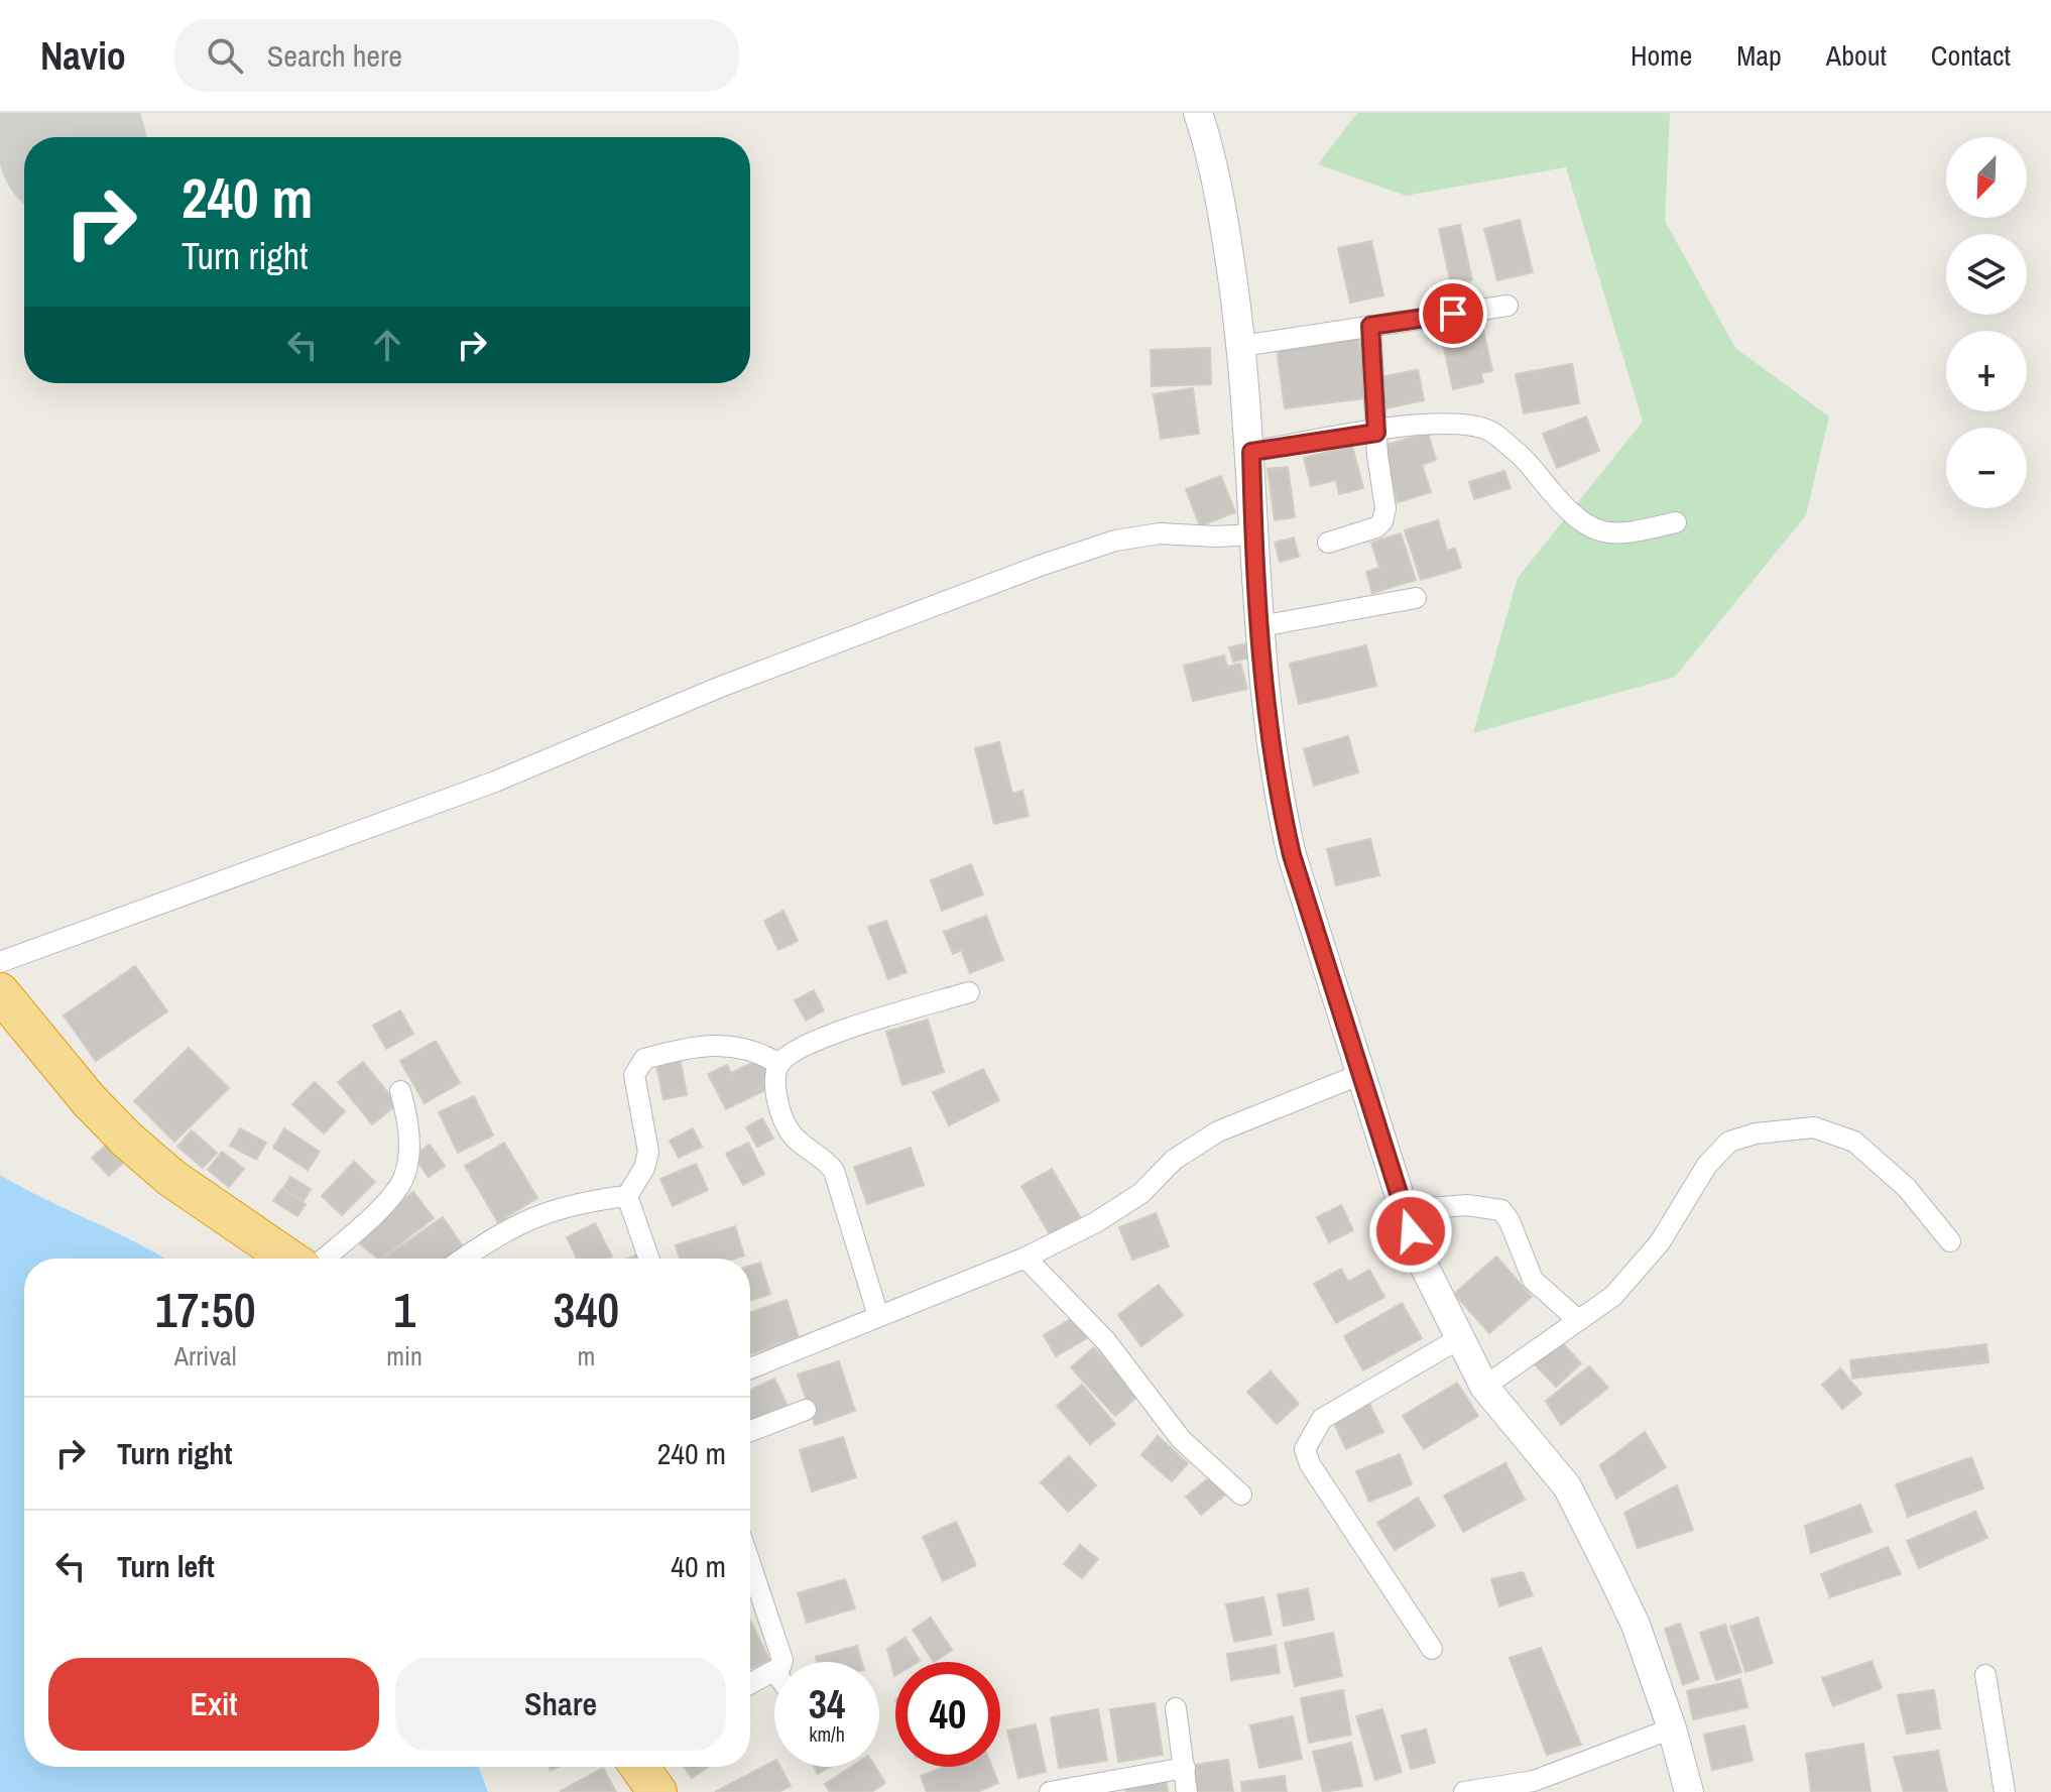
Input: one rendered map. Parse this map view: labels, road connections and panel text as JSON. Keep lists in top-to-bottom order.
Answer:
{
  "north": "bottom left",
  "page": {
    "header": "Navio",
    "search": "Search here",
    "nav": [
      "Home",
      "Map",
      "About",
      "Contact"
    ],
    "map_buttons": ["+", "−"],
    "turn": ["240 m", "Turn right"],
    "eta": [
      "17:50",
      "Arrival",
      "1",
      "min",
      "340",
      "m"
    ],
    "list": [
      {
        "name": "Turn right",
        "value": "240 m"
      },
      {
        "name": "Turn left",
        "value": "40 m"
      }
    ],
    "buttons": ["Exit", "Share"],
    "speed": "34 km/h",
    "limit": "40"
  }
}
